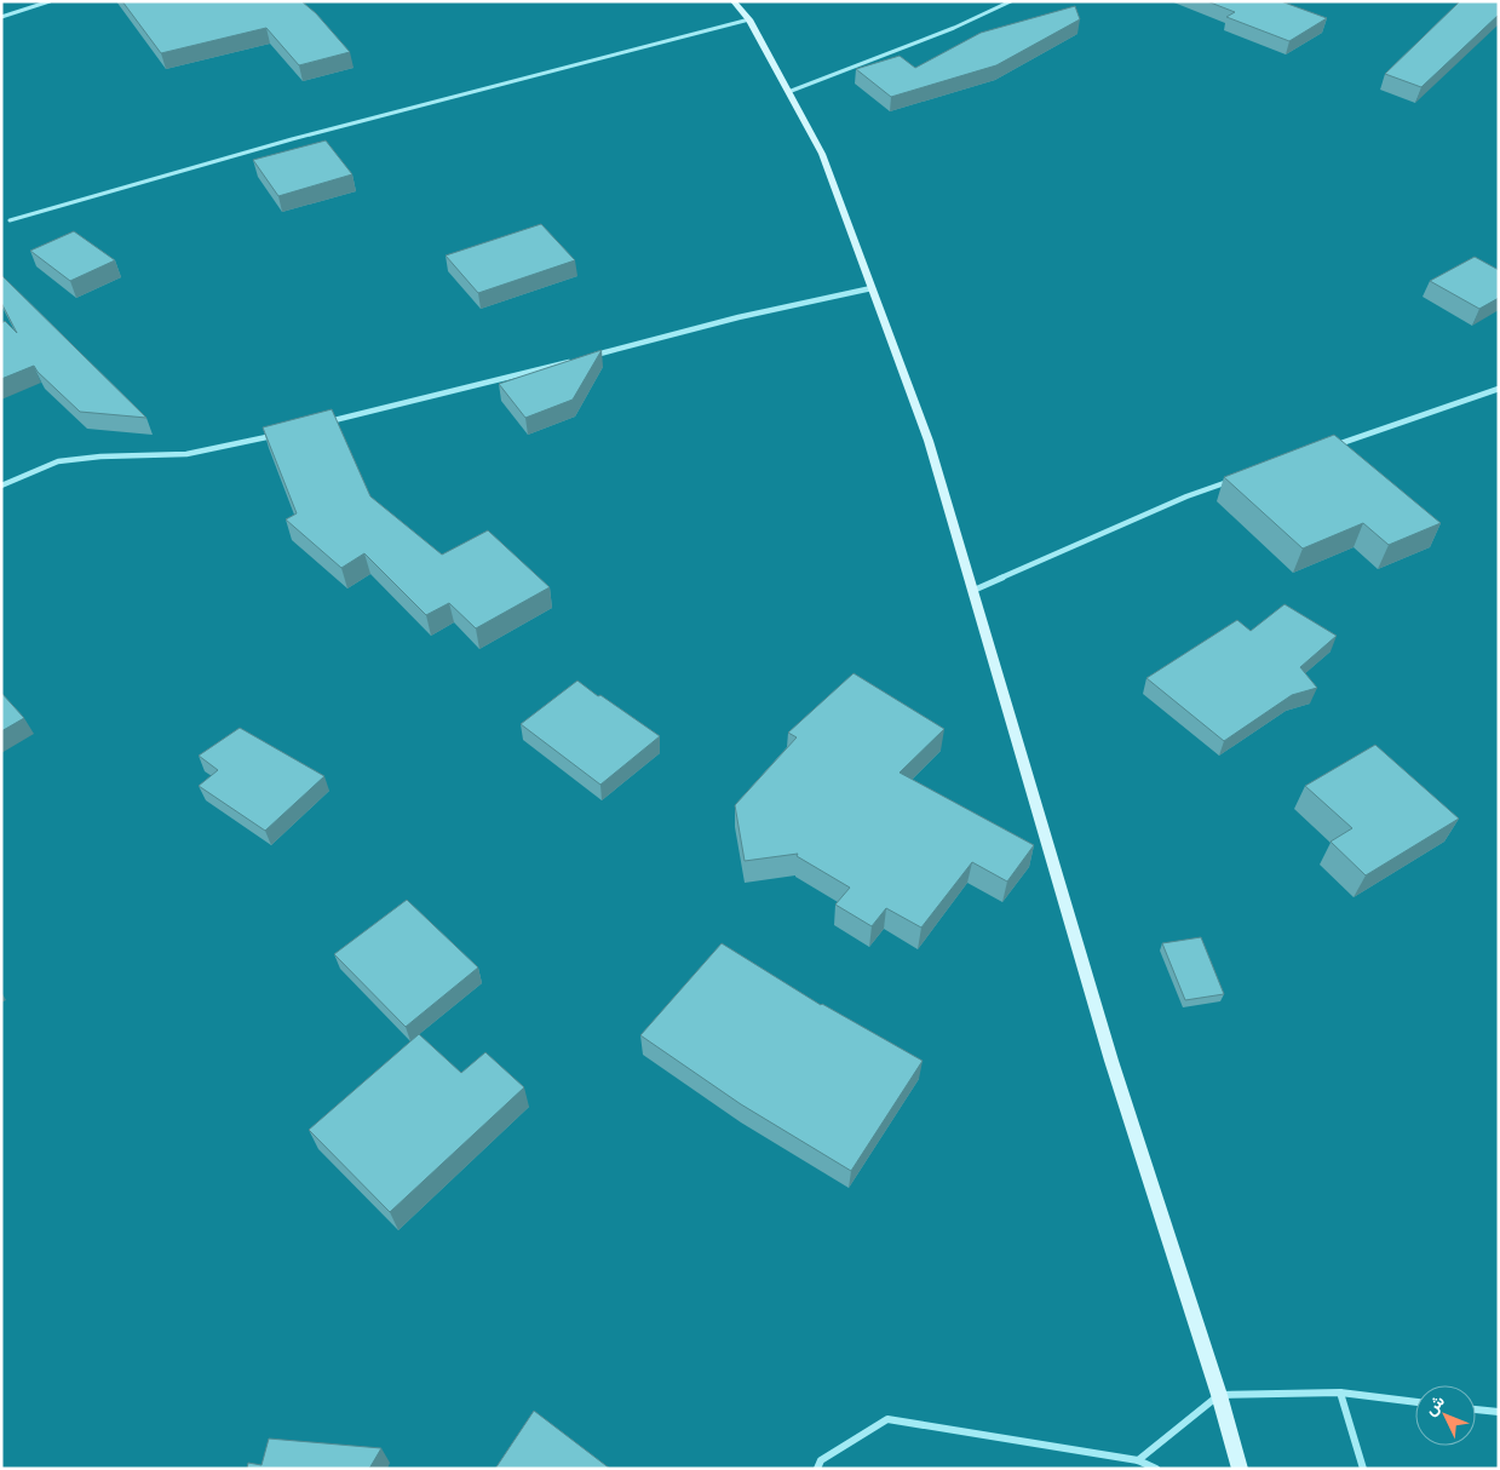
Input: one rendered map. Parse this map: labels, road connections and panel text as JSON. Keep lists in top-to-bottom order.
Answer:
{
  "north": "top left"
}
